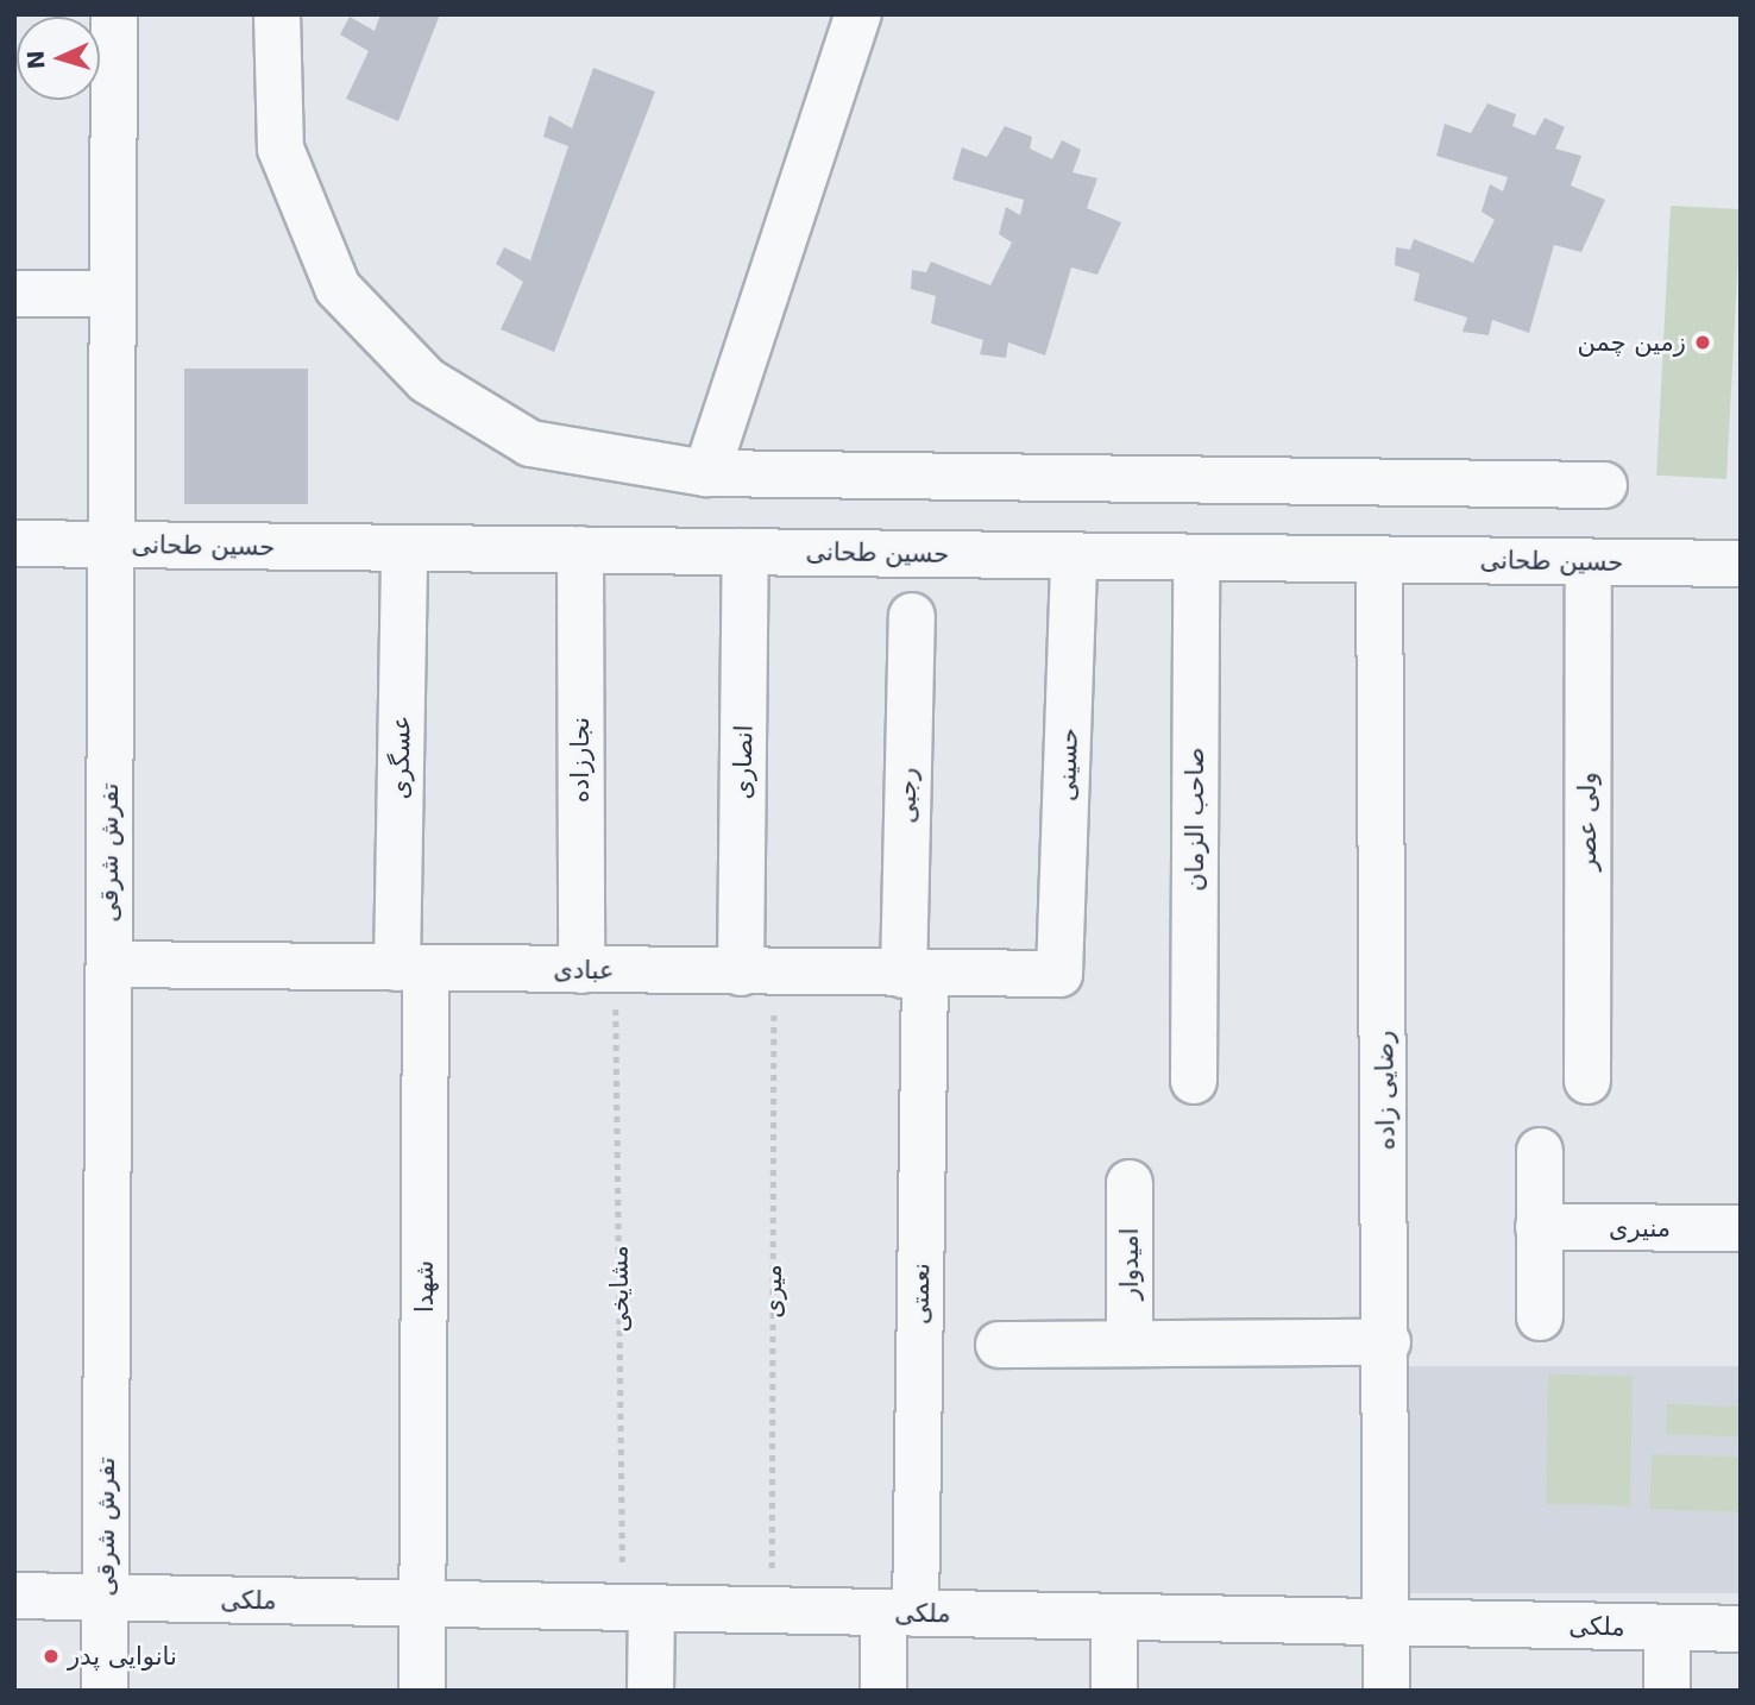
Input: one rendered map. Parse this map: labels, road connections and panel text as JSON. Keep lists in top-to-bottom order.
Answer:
{
  "streets": {
    "street": [
      "حسین طحانی",
      "عسگری",
      "نجارزاده",
      "انصاری",
      "حسینی",
      "رجبی",
      "صاحب الزمان",
      "ولی عصر",
      "تفرش شرقی",
      "عبادی",
      "رضایی زاده",
      "منیری",
      "امیدوار",
      "شهدا",
      "نعمتی",
      "ملکی"
    ],
    "path": ["مشایخی", "میری"]
  },
  "crossings": [
    ["حسین طحانی", "عسگری"],
    ["حسین طحانی", "نجارزاده"],
    ["حسین طحانی", "انصاری"],
    ["حسین طحانی", "حسینی"],
    ["حسین طحانی", "صاحب الزمان"],
    ["حسین طحانی", "ولی عصر"],
    ["حسین طحانی", "تفرش شرقی"],
    ["حسین طحانی", "رضایی زاده"],
    ["عسگری", "عبادی"],
    ["عسگری", "شهدا"],
    ["نجارزاده", "عبادی"],
    ["نجارزاده", "مشایخی"],
    ["انصاری", "عبادی"],
    ["انصاری", "میری"],
    ["حسینی", "عبادی"],
    ["رجبی", "عبادی"],
    ["رجبی", "نعمتی"],
    ["تفرش شرقی", "عبادی"],
    ["تفرش شرقی", "ملکی"],
    ["عبادی", "شهدا"],
    ["عبادی", "مشایخی"],
    ["عبادی", "میری"],
    ["عبادی", "نعمتی"],
    ["رضایی زاده", "ملکی"],
    ["شهدا", "ملکی"],
    ["مشایخی", "ملکی"],
    ["میری", "ملکی"],
    ["نعمتی", "ملکی"]
  ],
  "places": ["زمین چمن", "نانوایی پدر"],
  "north": "left"
}
